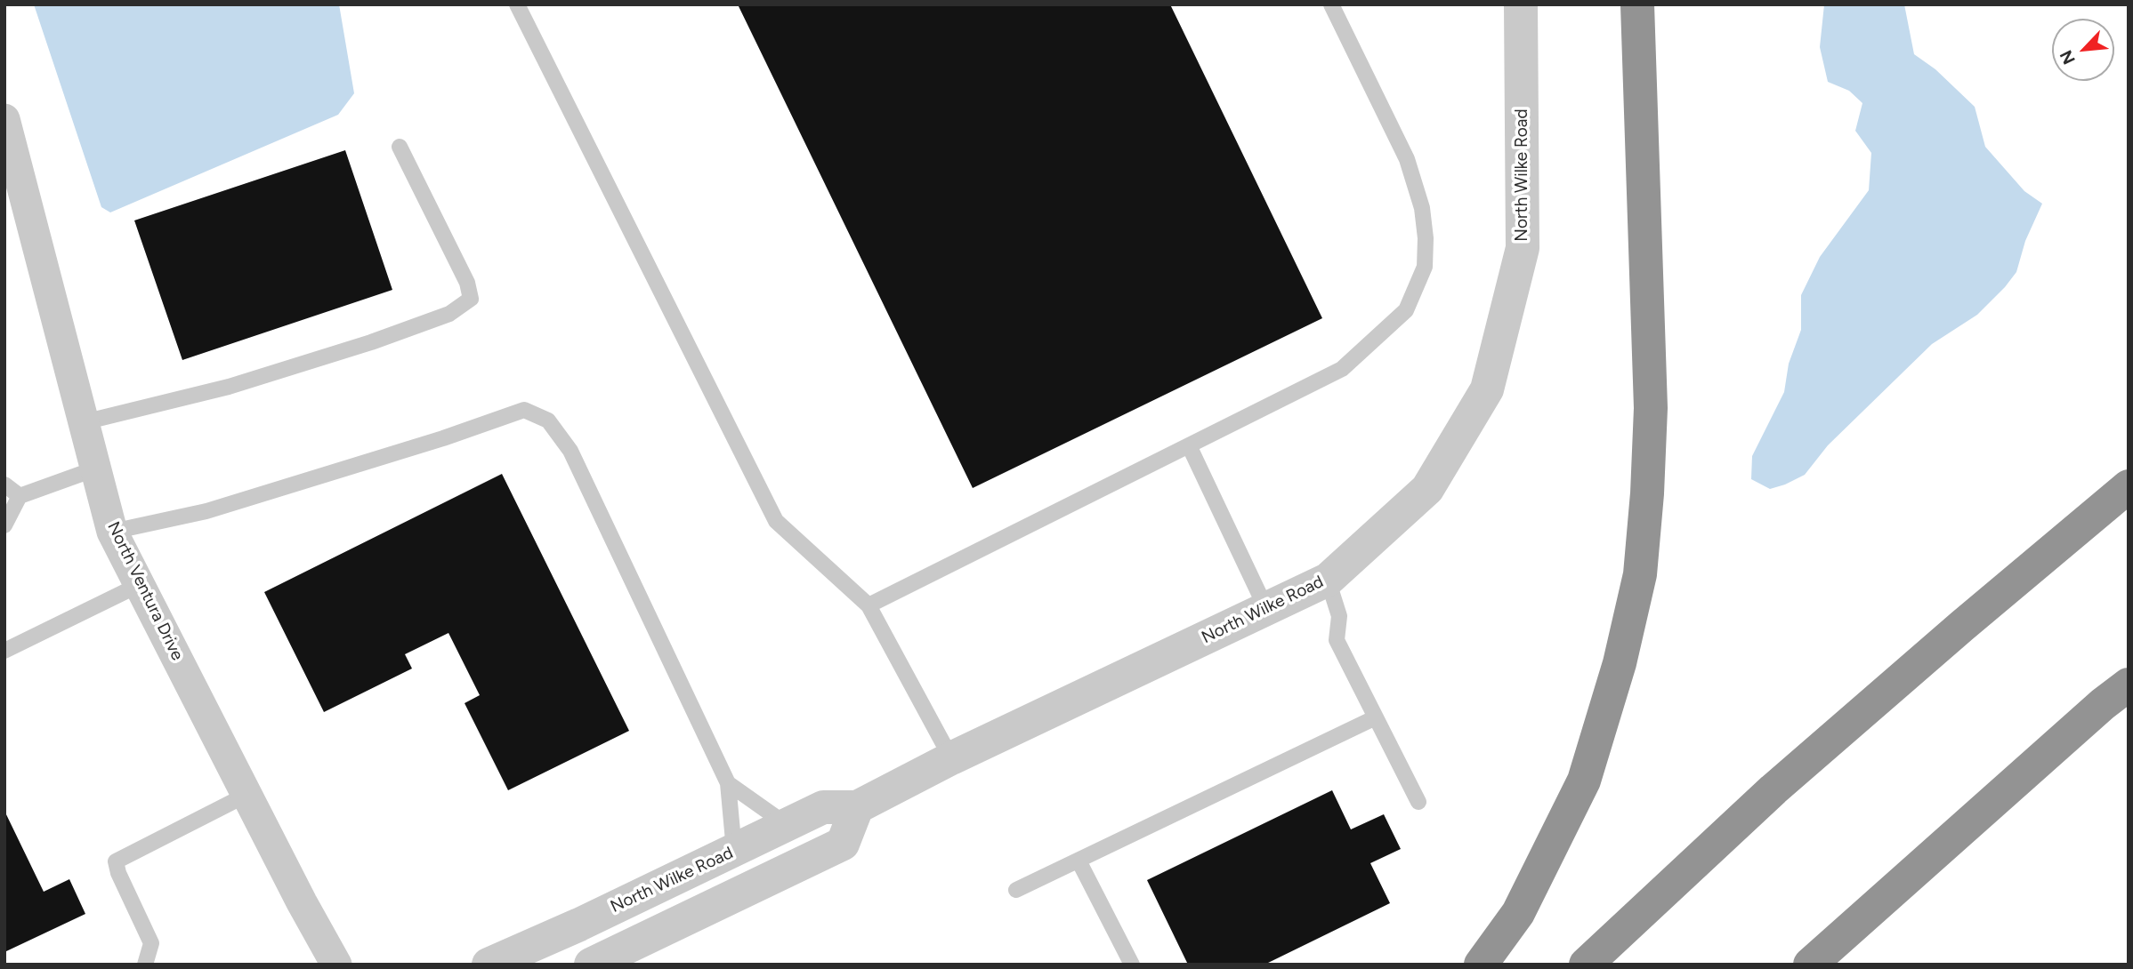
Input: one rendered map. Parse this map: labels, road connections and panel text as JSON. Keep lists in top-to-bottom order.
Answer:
{
  "streets": {
    "street": ["North Wilke Road", "North Ventura Drive"]
  },
  "north": "bottom left"
}
